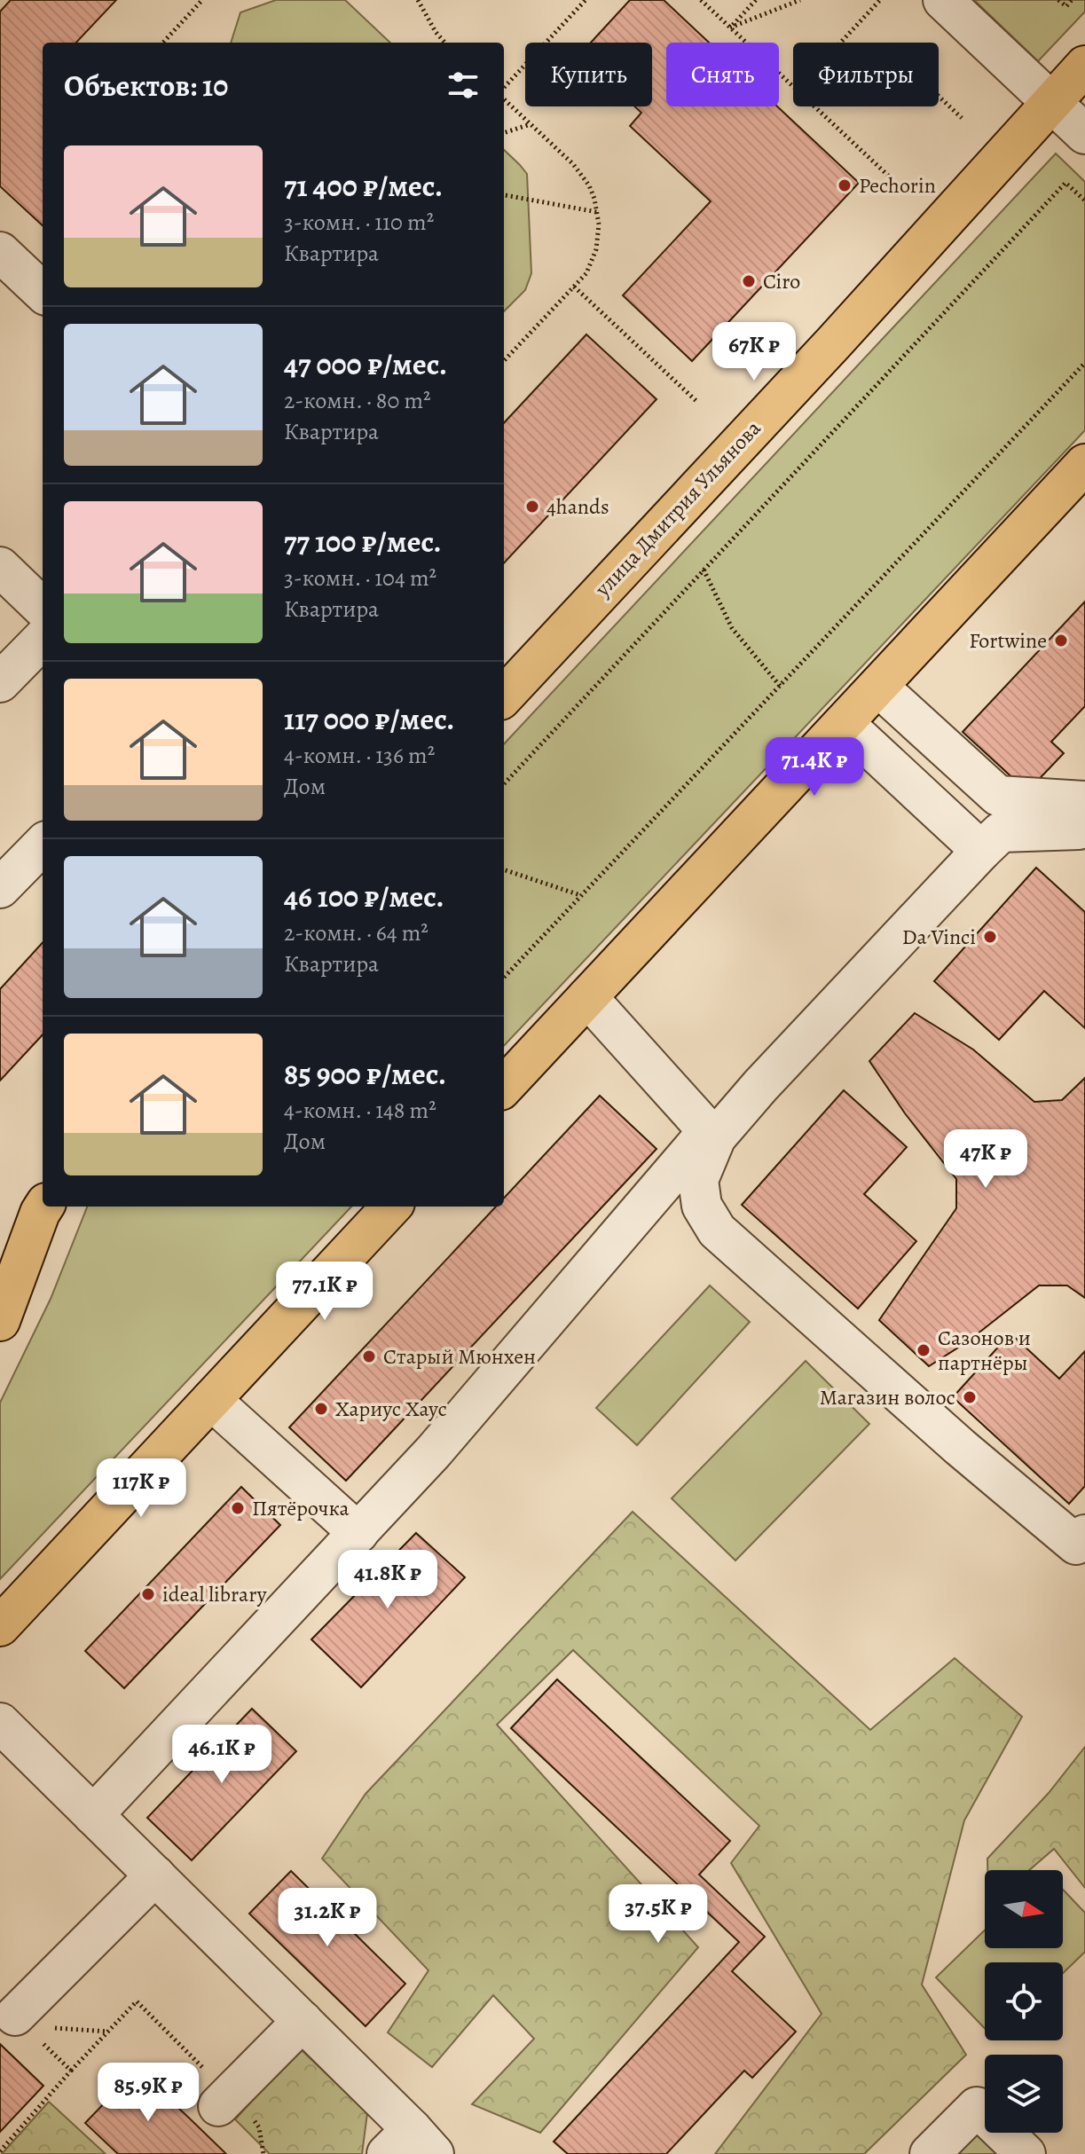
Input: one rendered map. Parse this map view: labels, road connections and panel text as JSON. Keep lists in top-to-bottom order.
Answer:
{
  "streets": {
    "main road": ["улица Дмитрия Ульянова"]
  },
  "places": [
    "Pechorin",
    "Ciro",
    "4hands",
    "Fortwine",
    "Da Vinci",
    "Сазонов и партнёры",
    "Старый Мюнхен",
    "Магазин волос",
    "Хариус Хаус",
    "Пятёрочка",
    "ideal library"
  ],
  "north": "right",
  "page": {
    "chip": ["Купить", "Снять", "Фильтры"],
    "heading": "Объектов: 10",
    "list": [
      {
        "name": "71 400 ₽/мес.",
        "note": "3-комн. · 110 m² · Квартира"
      },
      {
        "name": "47 000 ₽/мес.",
        "note": "2-комн. · 80 m² · Квартира"
      },
      {
        "name": "77 100 ₽/мес.",
        "note": "3-комн. · 104 m² · Квартира"
      },
      {
        "name": "117 000 ₽/мес.",
        "note": "4-комн. · 136 m² · Дом"
      },
      {
        "name": "46 100 ₽/мес.",
        "note": "2-комн. · 64 m² · Квартира"
      },
      {
        "name": "85 900 ₽/мес.",
        "note": "4-комн. · 148 m² · Дом"
      }
    ],
    "price": [
      "67K ₽",
      "71.4K ₽",
      "47K ₽",
      "77.1K ₽",
      "117K ₽",
      "41.8K ₽",
      "46.1K ₽",
      "37.5K ₽",
      "31.2K ₽",
      "85.9K ₽"
    ]
  }
}
